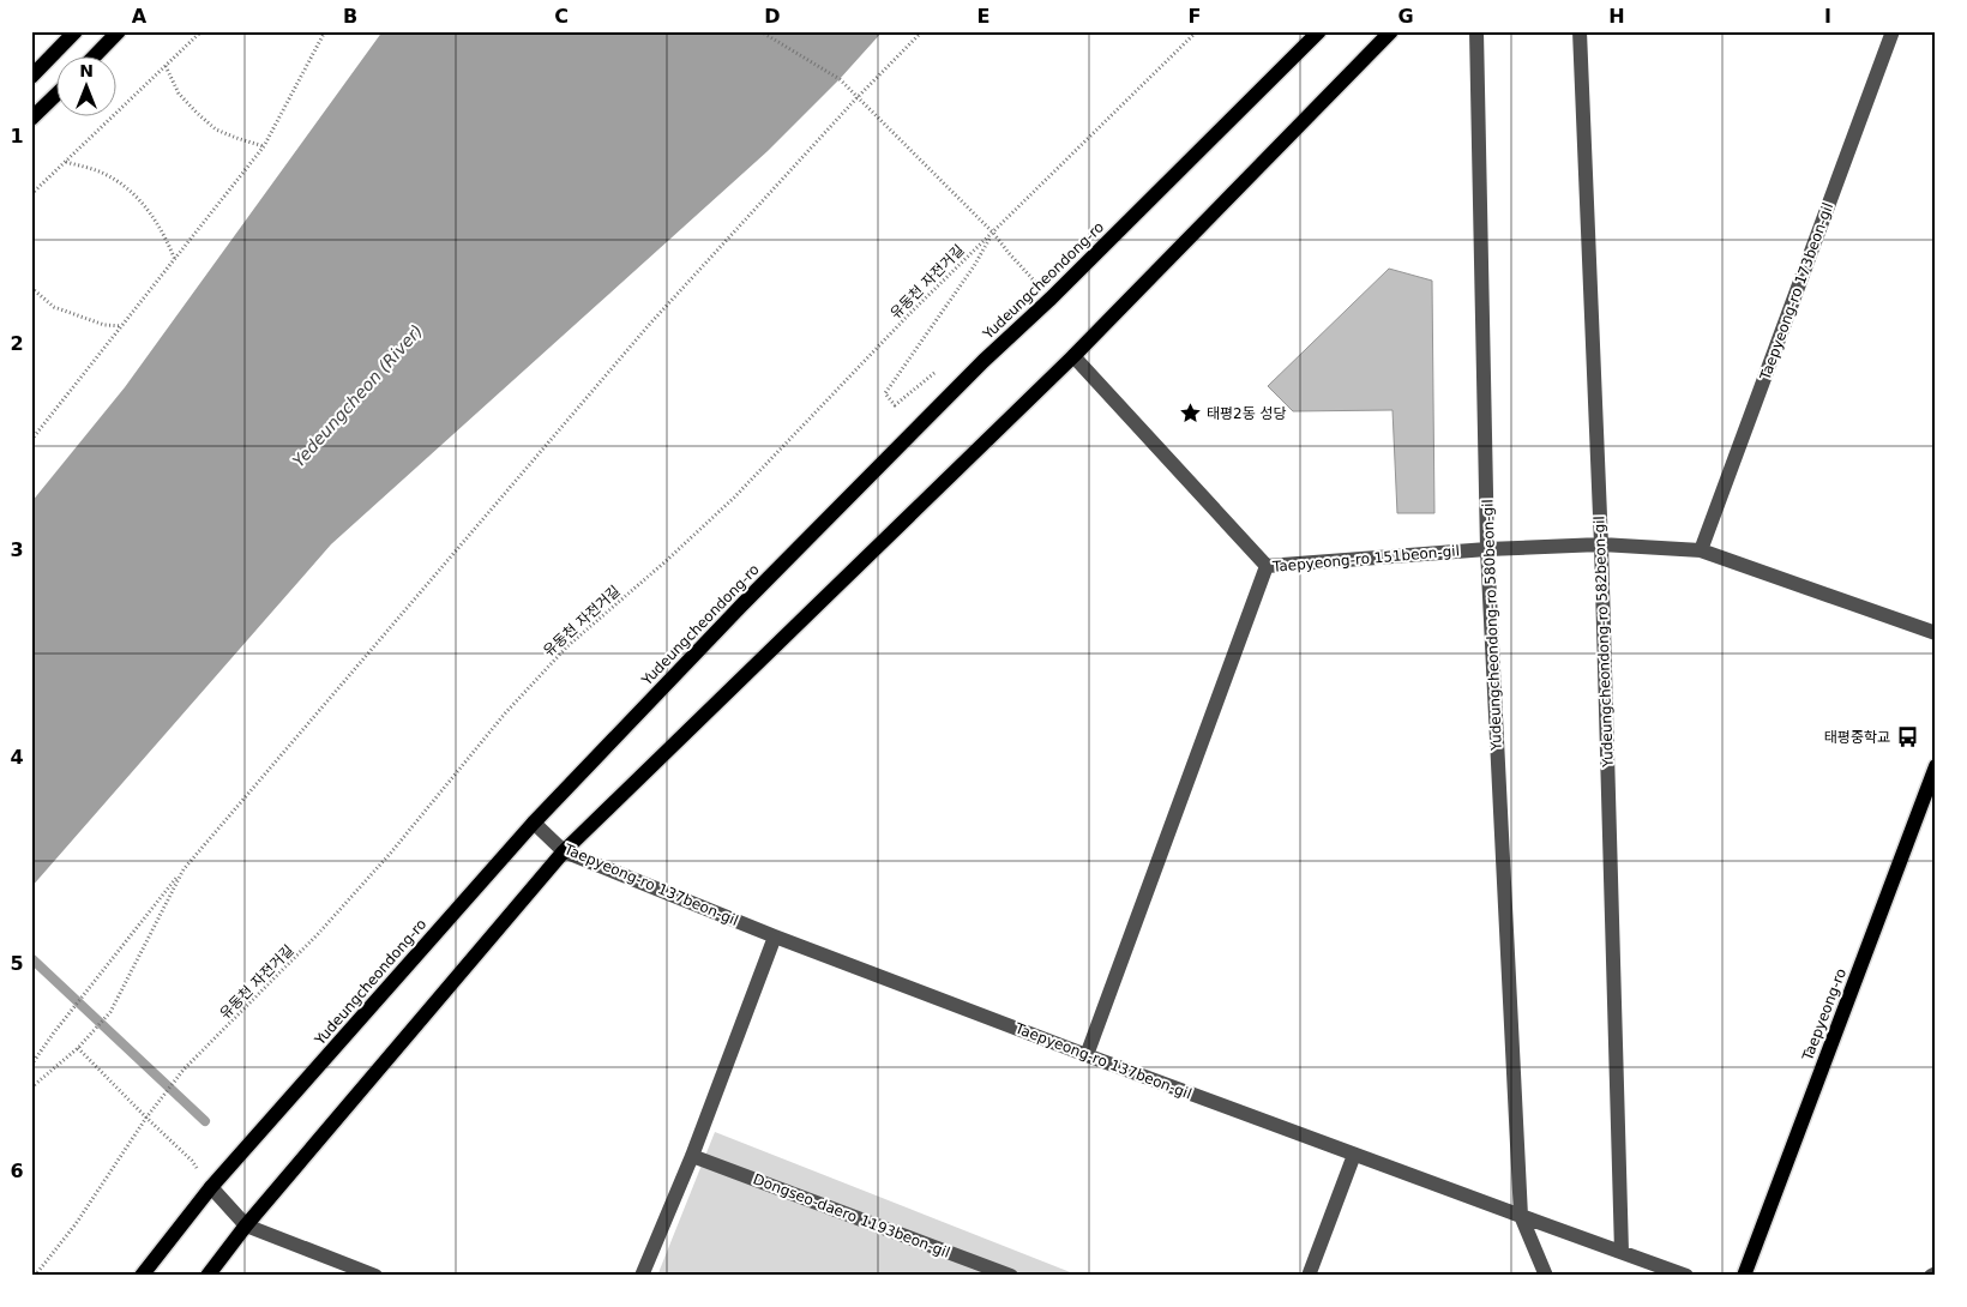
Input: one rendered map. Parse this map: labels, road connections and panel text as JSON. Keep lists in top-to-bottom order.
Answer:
{
  "streets": {
    "main road": ["Yudeungcheondong-ro", "Taepyeong-ro"],
    "street": [
      "Taepyeong-ro 173beon-gil",
      "Taepyeong-ro 151beon-gil",
      "Yudeungcheondong-ro 580beon-gil",
      "Yudeungcheondong-ro 582beon-gil",
      "Taepyeong-ro 137beon-gil",
      "Dongseo-daero 1193beon-gil"
    ],
    "path": ["유동천 자전거길"]
  },
  "crossings": [
    ["Yudeungcheondong-ro", "Taepyeong-ro 137beon-gil"],
    ["Taepyeong-ro 173beon-gil", "Taepyeong-ro 151beon-gil"],
    ["Taepyeong-ro 151beon-gil", "Yudeungcheondong-ro 580beon-gil"],
    ["Taepyeong-ro 151beon-gil", "Yudeungcheondong-ro 582beon-gil"],
    ["Taepyeong-ro 151beon-gil", "Taepyeong-ro 137beon-gil"],
    ["Yudeungcheondong-ro 580beon-gil", "Taepyeong-ro 137beon-gil"],
    ["Yudeungcheondong-ro 582beon-gil", "Taepyeong-ro 137beon-gil"]
  ],
  "water": ["Yedeungcheon (River)"],
  "places": {
    "place": ["태평2동 성당"],
    "bus stop": ["태평중학교"]
  },
  "north": "top",
  "grid": {
    "columns": [
      "A",
      "B",
      "C",
      "D",
      "E",
      "F",
      "G",
      "H",
      "I"
    ],
    "rows": [
      "1",
      "2",
      "3",
      "4",
      "5",
      "6"
    ]
  }
}
